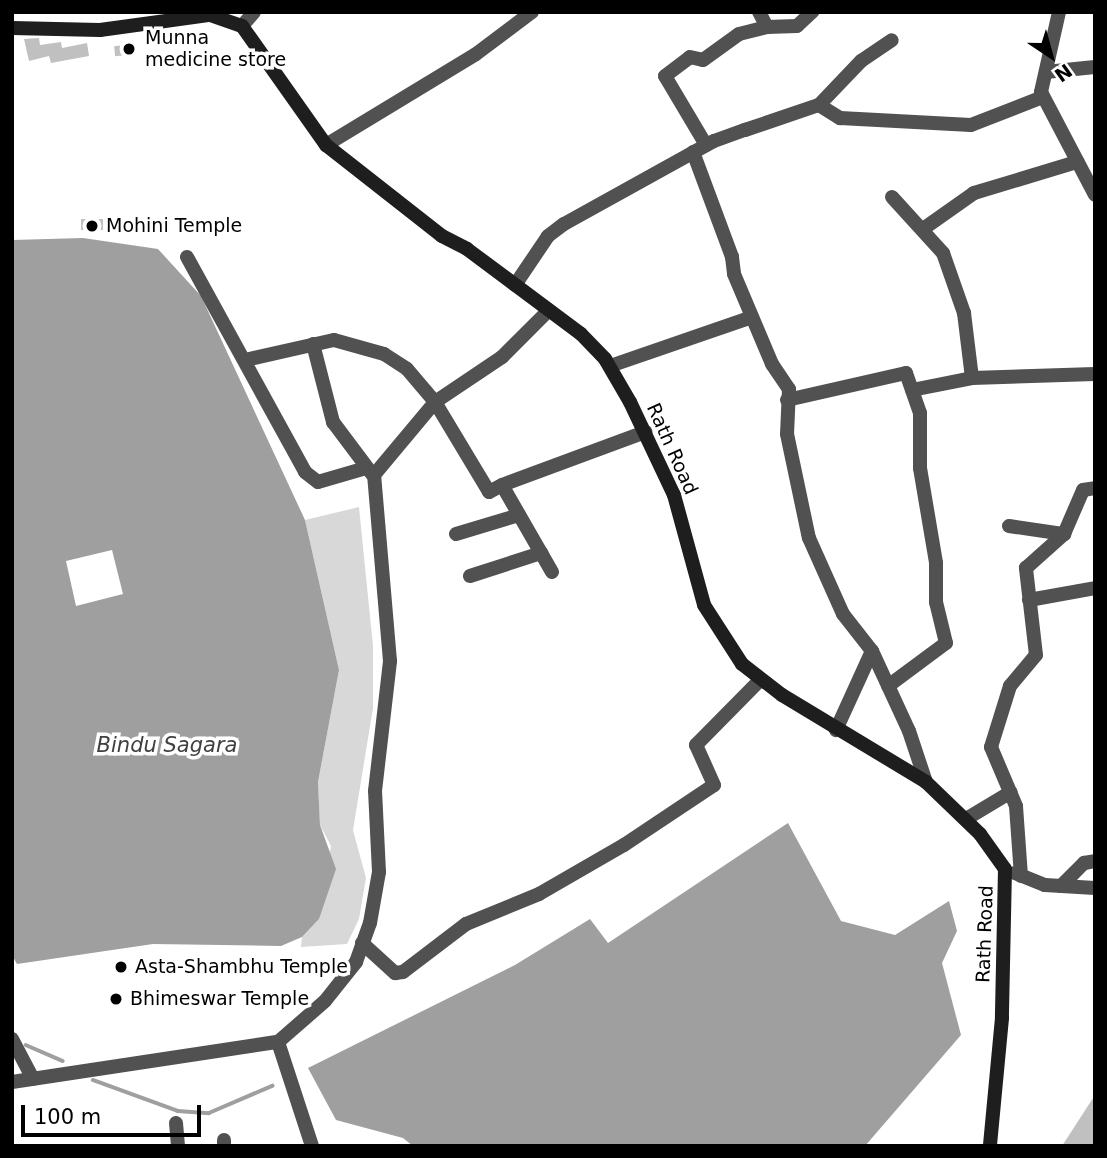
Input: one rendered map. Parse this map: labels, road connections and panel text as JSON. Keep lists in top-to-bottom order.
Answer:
{
  "streets": {
    "street": ["Rath Road"]
  },
  "water": ["Bindu Sagara"],
  "places": [
    "Munna medicine store",
    "Mohini Temple",
    "Asta-Shambhu Temple",
    "Bhimeswar Temple"
  ],
  "scale_bar": "100 m",
  "north": "bottom right"
}
